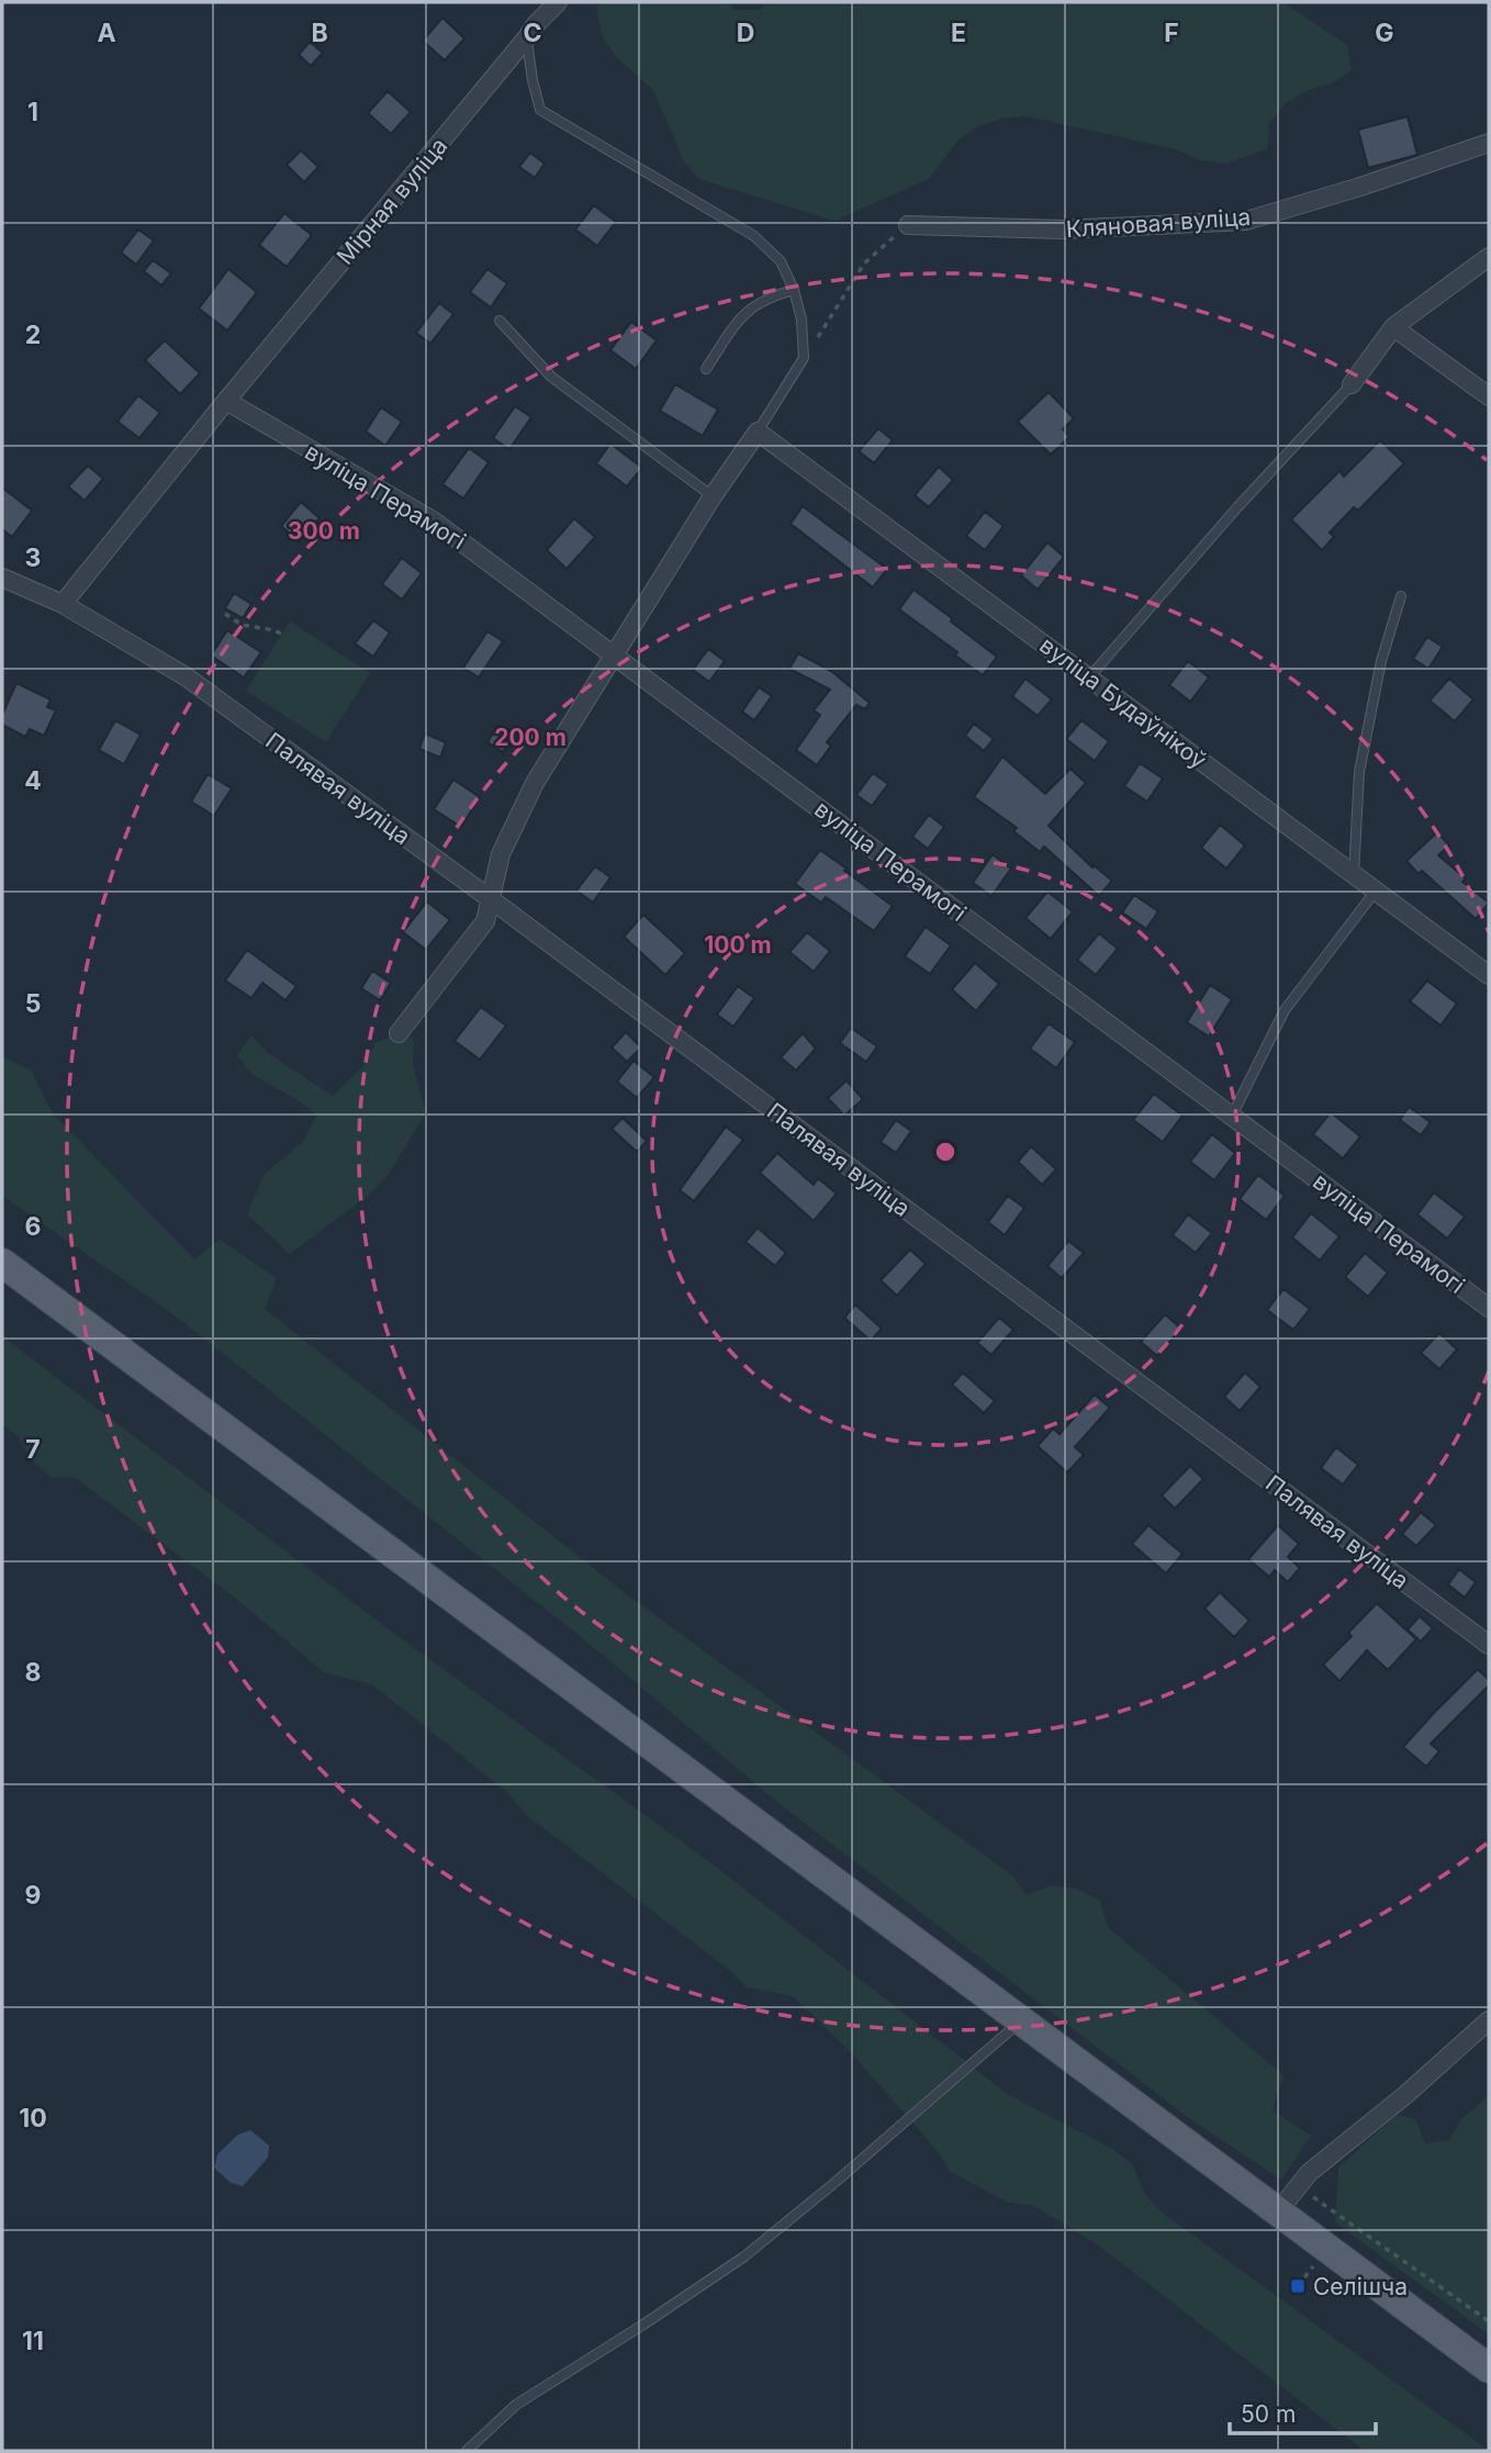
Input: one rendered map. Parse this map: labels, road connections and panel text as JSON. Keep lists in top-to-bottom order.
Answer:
{
  "streets": {
    "street": [
      "Мірная вуліца",
      "Кляновая вуліца",
      "вуліца Перамогі",
      "вуліца Будаўнікоў",
      "Палявая вуліца"
    ]
  },
  "crossings": [
    ["Мірная вуліца", "вуліца Перамогі"],
    ["Мірная вуліца", "Палявая вуліца"]
  ],
  "places": {
    "transit": ["Селішча"]
  },
  "scale_bar": "50 m",
  "grid": {
    "columns": [
      "A",
      "B",
      "C",
      "D",
      "E",
      "F",
      "G"
    ],
    "rows": [
      "1",
      "2",
      "3",
      "4",
      "5",
      "6",
      "7",
      "8",
      "9",
      "10",
      "11"
    ]
  },
  "rings": ["300 m", "200 m", "100 m"]
}
